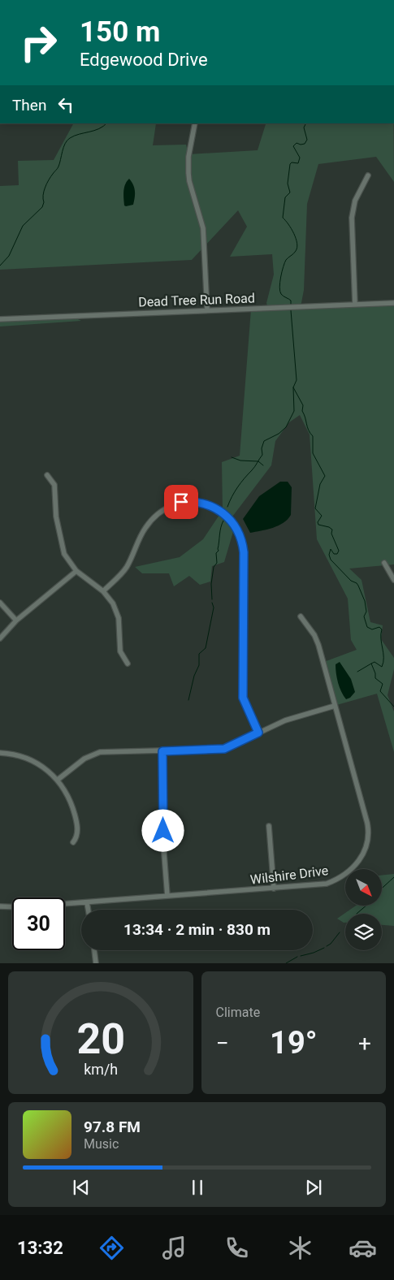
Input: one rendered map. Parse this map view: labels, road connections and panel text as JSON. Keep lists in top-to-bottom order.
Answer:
{
  "streets": {
    "street": ["Dead Tree Run Road", "Wilshire Drive"]
  },
  "north": "bottom right",
  "page": {
    "turn": ["150 m", "Edgewood Drive"],
    "then": "Then",
    "limit": "30",
    "trip": "13:34 · 2 min · 830 m",
    "tile": "Climate",
    "heat": ["−", "19°", "+"],
    "song": ["97.8 FM", "Music"],
    "tabs": "13:32",
    "gauge": ["20", "km/h"]
  }
}
